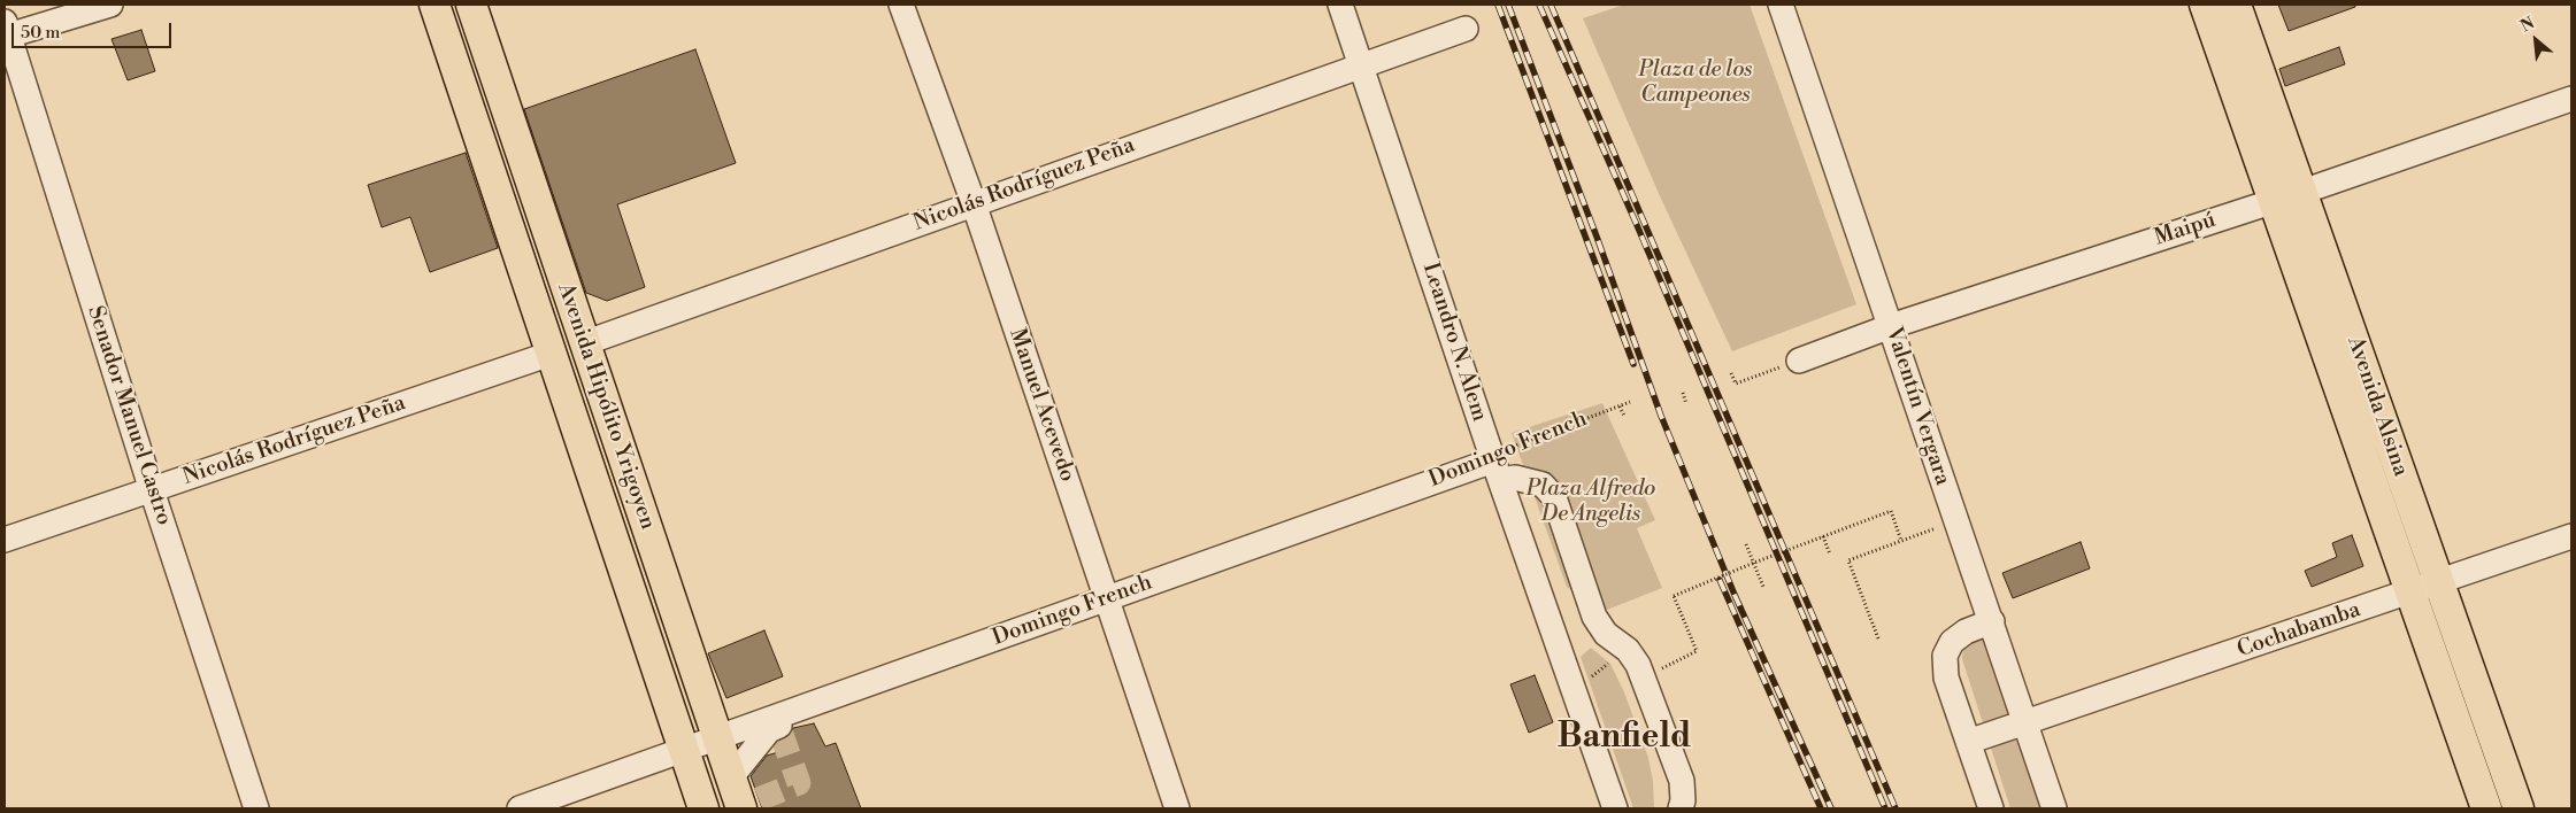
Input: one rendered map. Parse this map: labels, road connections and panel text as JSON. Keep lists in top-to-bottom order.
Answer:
{
  "streets": {
    "main road": ["Avenida Hipólito Yrigoyen", "Avenida Alsina"],
    "street": [
      "Nicolás Rodríguez Peña",
      "Maipú",
      "Leandro N. Alem",
      "Manuel Acevedo",
      "Valentín Vergara",
      "Senador Manuel Castro",
      "Domingo French",
      "Cochabamba"
    ]
  },
  "crossings": [
    ["Nicolás Rodríguez Peña", "Leandro N. Alem"],
    ["Nicolás Rodríguez Peña", "Manuel Acevedo"],
    ["Nicolás Rodríguez Peña", "Avenida Hipólito Yrigoyen"],
    ["Nicolás Rodríguez Peña", "Senador Manuel Castro"],
    ["Maipú", "Valentín Vergara"],
    ["Maipú", "Avenida Alsina"],
    ["Leandro N. Alem", "Domingo French"],
    ["Manuel Acevedo", "Domingo French"],
    ["Avenida Hipólito Yrigoyen", "Domingo French"],
    ["Valentín Vergara", "Cochabamba"],
    ["Avenida Alsina", "Cochabamba"]
  ],
  "districts": ["Banfield"],
  "parks": ["Plaza de los Campeones", "Plaza Alfredo De Angelis"],
  "scale_bar": "50 m",
  "north": "top left"
}
